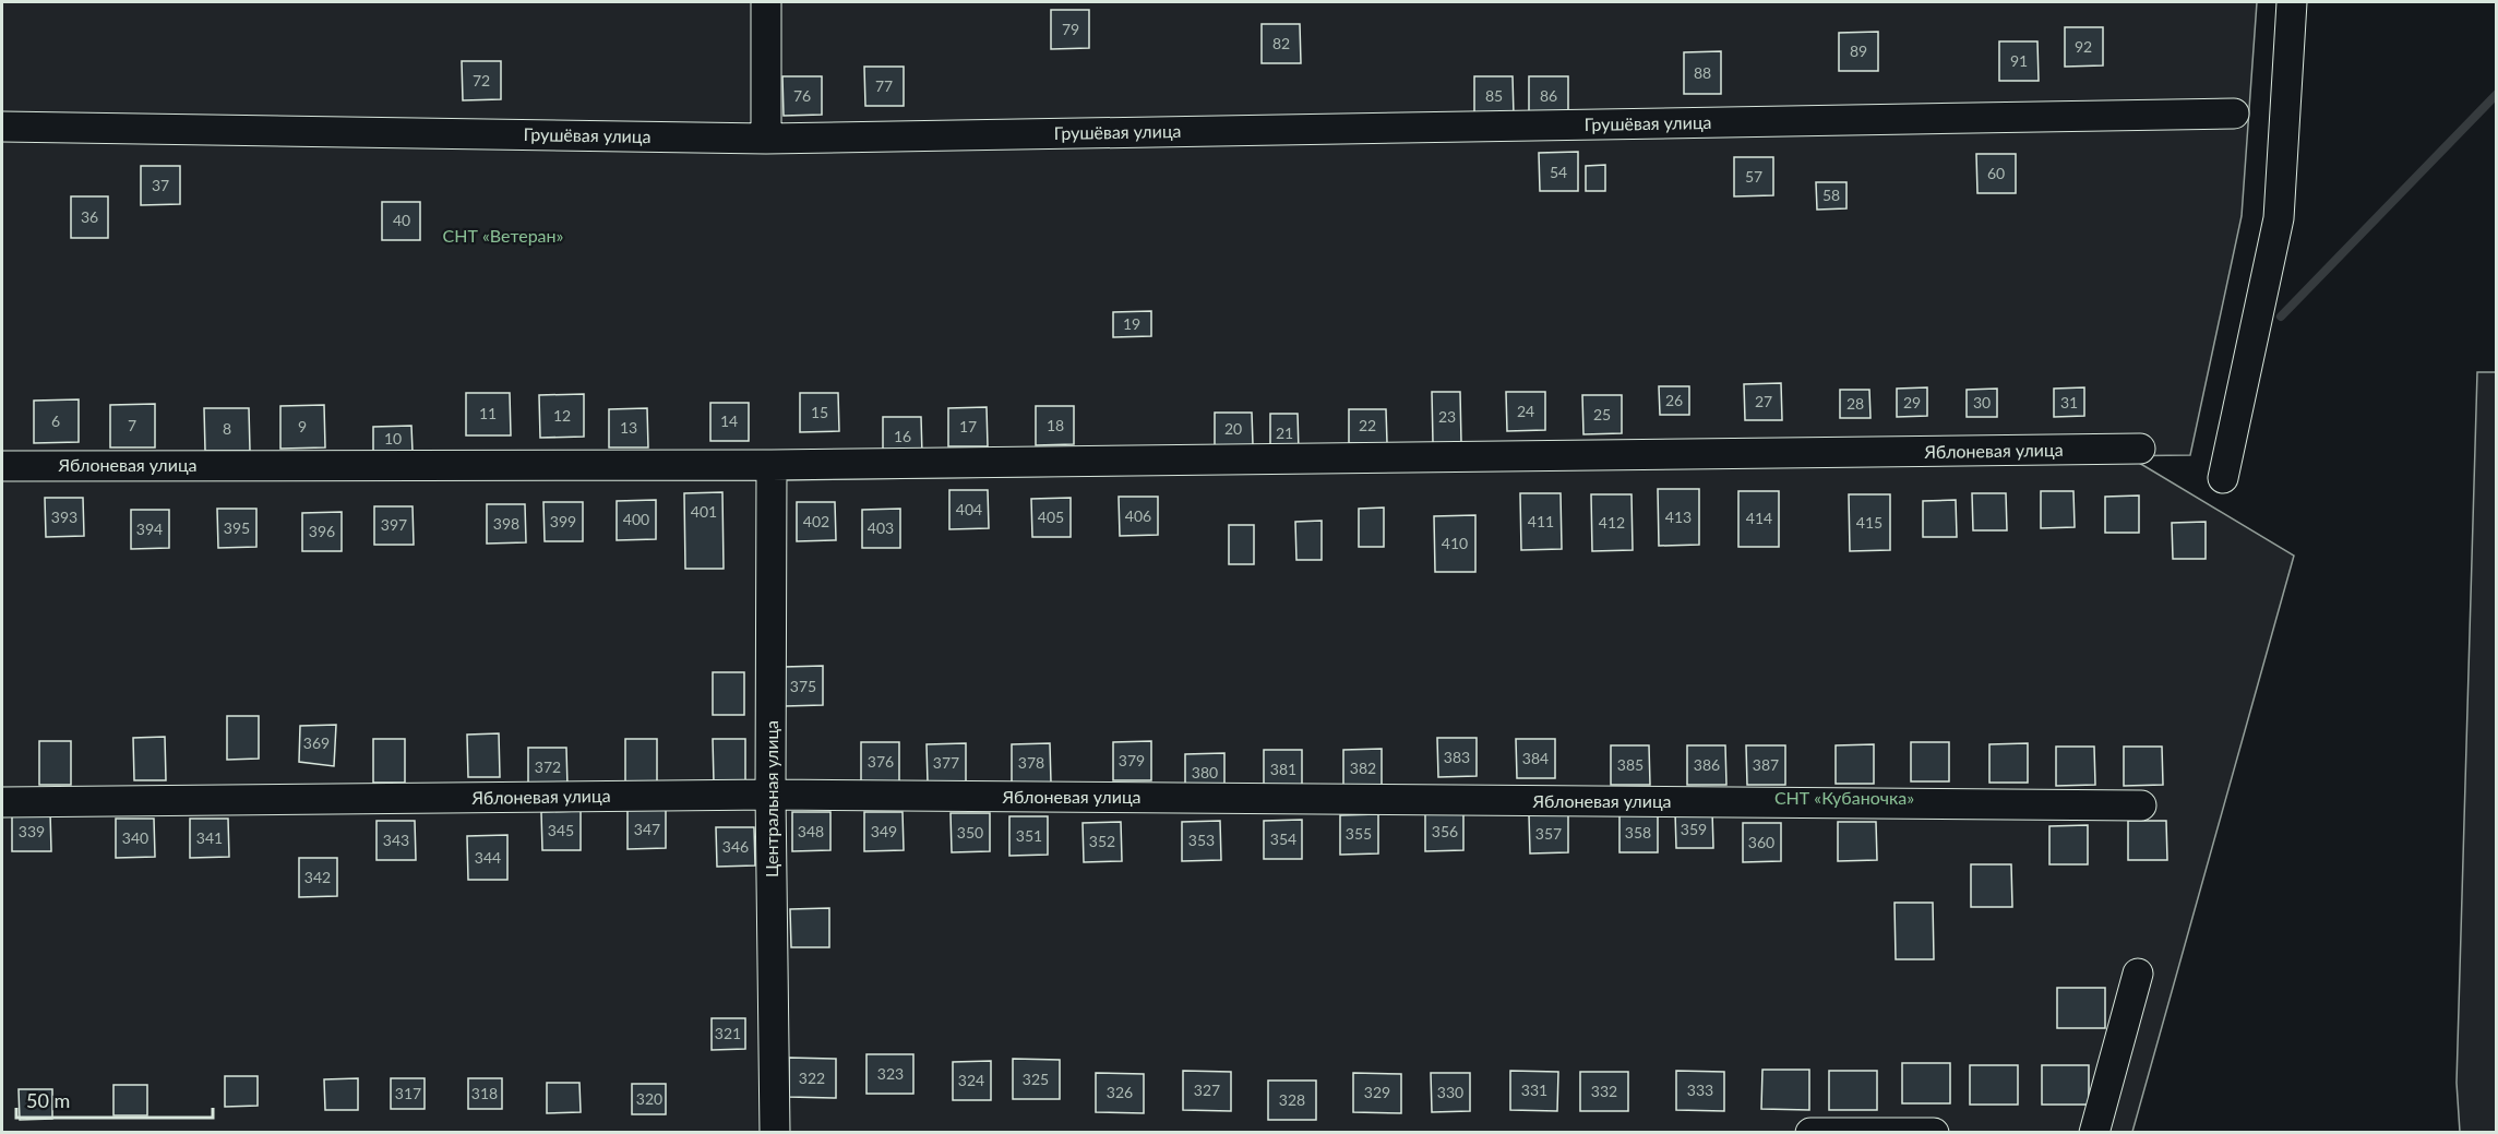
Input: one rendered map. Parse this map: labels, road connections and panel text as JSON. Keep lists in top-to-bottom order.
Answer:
{
  "streets": {
    "street": ["Грушёвая улица", "Яблоневая улица", "Центральная улица"]
  },
  "crossings": [
    ["Яблоневая улица", "Центральная улица"]
  ],
  "parks": ["СНТ «Ветеран»", "СНТ «Кубаночка»"],
  "house_numbers": [
    "79",
    "82",
    "92",
    "89",
    "91",
    "88",
    "72",
    "77",
    "76",
    "85",
    "86",
    "54",
    "60",
    "57",
    "37",
    "58",
    "36",
    "40",
    "19",
    "26",
    "27",
    "29",
    "30",
    "31",
    "28",
    "24",
    "15",
    "11",
    "25",
    "12",
    "23",
    "6",
    "14",
    "7",
    "18",
    "22",
    "9",
    "17",
    "13",
    "8",
    "20",
    "21",
    "16",
    "10",
    "404",
    "401",
    "406",
    "393",
    "405",
    "413",
    "414",
    "400",
    "399",
    "402",
    "411",
    "412",
    "415",
    "398",
    "397",
    "395",
    "403",
    "394",
    "396",
    "410",
    "375",
    "369",
    "383",
    "384",
    "379",
    "376",
    "377",
    "378",
    "385",
    "386",
    "387",
    "372",
    "382",
    "381",
    "380",
    "347",
    "359",
    "345",
    "339",
    "348",
    "349",
    "356",
    "350",
    "358",
    "355",
    "357",
    "351",
    "340",
    "341",
    "354",
    "343",
    "353",
    "352",
    "360",
    "346",
    "344",
    "342",
    "321",
    "323",
    "322",
    "325",
    "324",
    "327",
    "331",
    "333",
    "332",
    "326",
    "329",
    "330",
    "317",
    "318",
    "320",
    "328"
  ],
  "scale_bar": "50 m"
}
